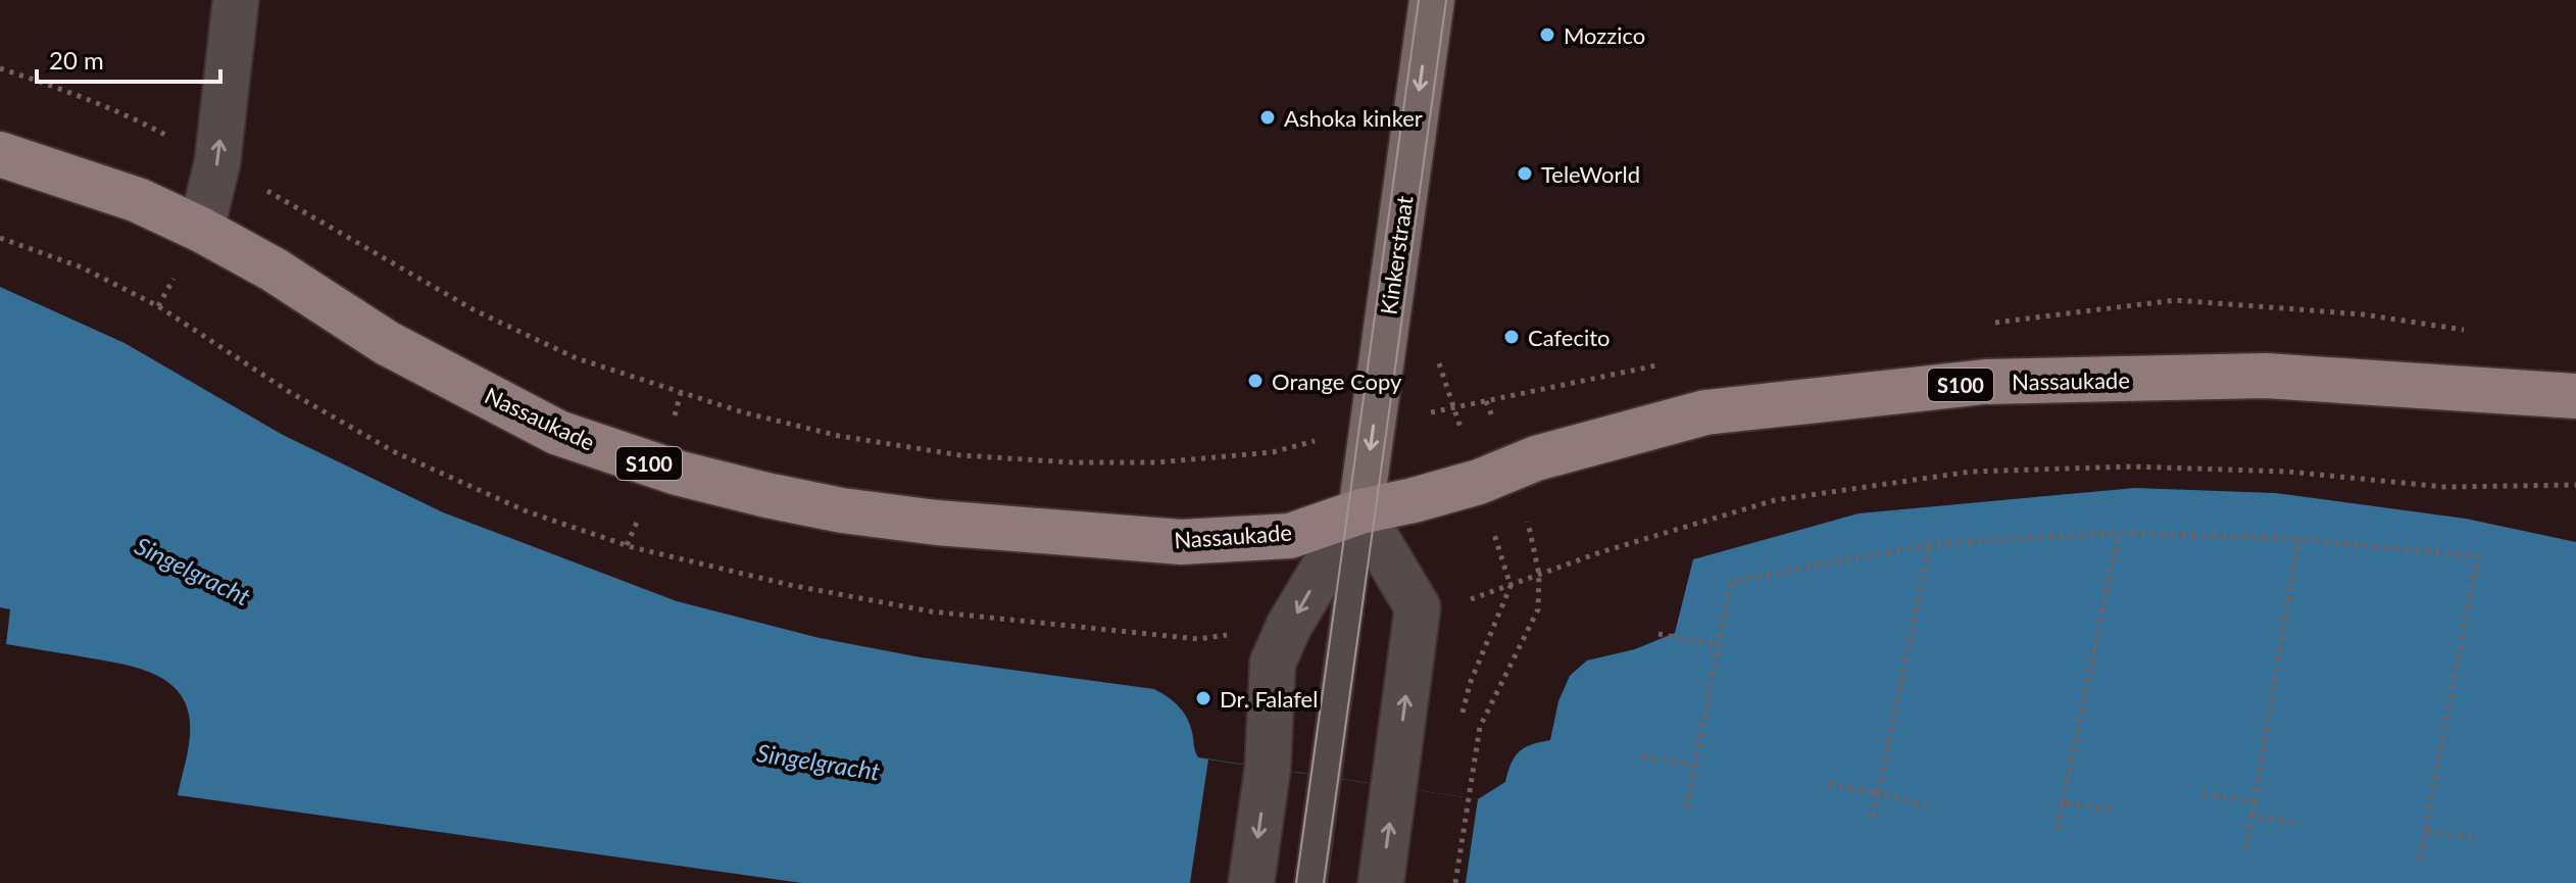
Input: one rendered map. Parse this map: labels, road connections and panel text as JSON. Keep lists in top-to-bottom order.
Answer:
{
  "streets": {
    "main road": ["Nassaukade", "S100"],
    "street": ["Kinkerstraat"]
  },
  "crossings": [
    ["Kinkerstraat", "Nassaukade"]
  ],
  "water": ["Singelgracht"],
  "places": [
    "Mozzico",
    "Ashoka kinker",
    "TeleWorld",
    "Cafecito",
    "Orange Copy",
    "Dr. Falafel"
  ],
  "scale_bar": "20 m"
}
